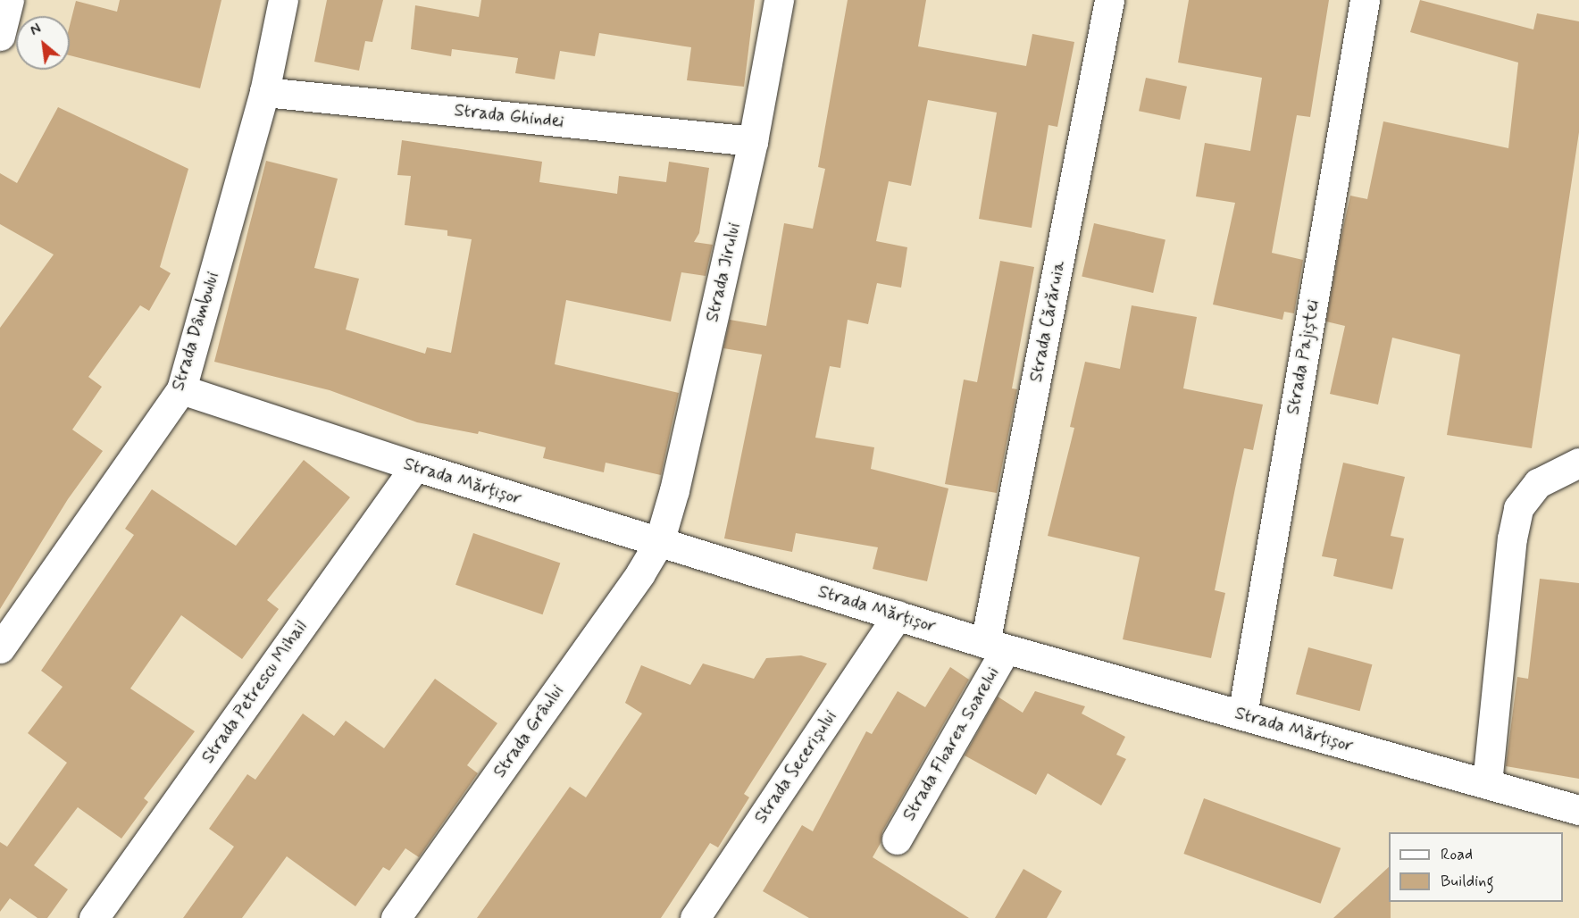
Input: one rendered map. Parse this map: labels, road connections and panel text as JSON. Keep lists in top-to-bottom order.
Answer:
{
  "streets": {
    "street": [
      "Strada Ghindei",
      "Strada Jirului",
      "Strada Cărăruia",
      "Strada Dâmbului",
      "Strada Pajiștei",
      "Strada Mărțișor",
      "Strada Petrescu Mihail",
      "Strada Grâului",
      "Strada Floarea Soarelui",
      "Strada Secerișului"
    ]
  },
  "crossings": [
    ["Strada Ghindei", "Strada Jirului"],
    ["Strada Ghindei", "Strada Dâmbului"],
    ["Strada Jirului", "Strada Mărțișor"],
    ["Strada Jirului", "Strada Grâului"],
    ["Strada Cărăruia", "Strada Mărțișor"],
    ["Strada Cărăruia", "Strada Floarea Soarelui"],
    ["Strada Dâmbului", "Strada Mărțișor"],
    ["Strada Pajiștei", "Strada Mărțișor"],
    ["Strada Mărțișor", "Strada Petrescu Mihail"],
    ["Strada Mărțișor", "Strada Grâului"],
    ["Strada Mărțișor", "Strada Floarea Soarelui"],
    ["Strada Mărțișor", "Strada Secerișului"]
  ],
  "legend": ["Road", "Building"],
  "north": "top left"
}
